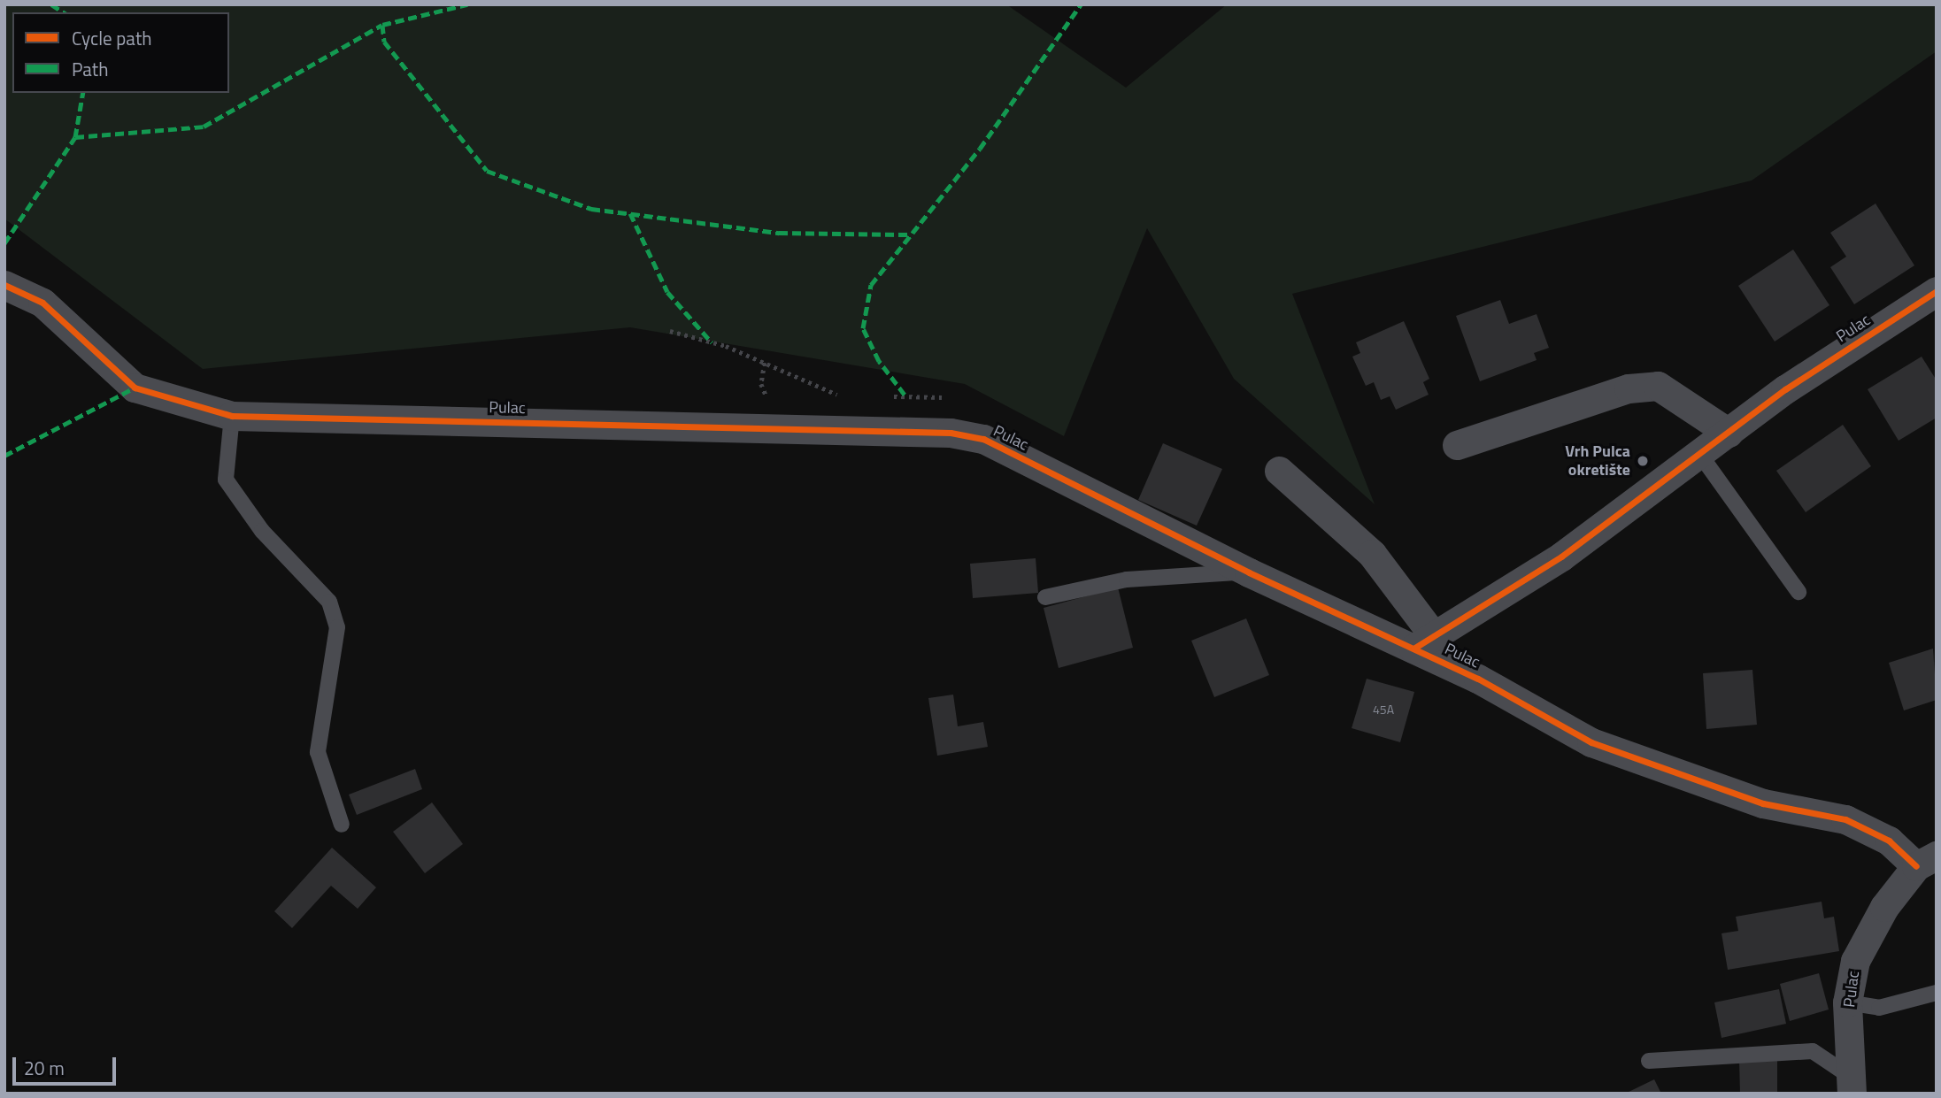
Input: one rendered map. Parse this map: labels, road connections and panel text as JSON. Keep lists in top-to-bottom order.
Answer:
{
  "streets": {
    "street": ["Pulac"]
  },
  "places": ["Vrh Pulca okretište"],
  "house_numbers": ["45A"],
  "legend": ["Cycle path", "Path"],
  "scale_bar": "20 m"
}
